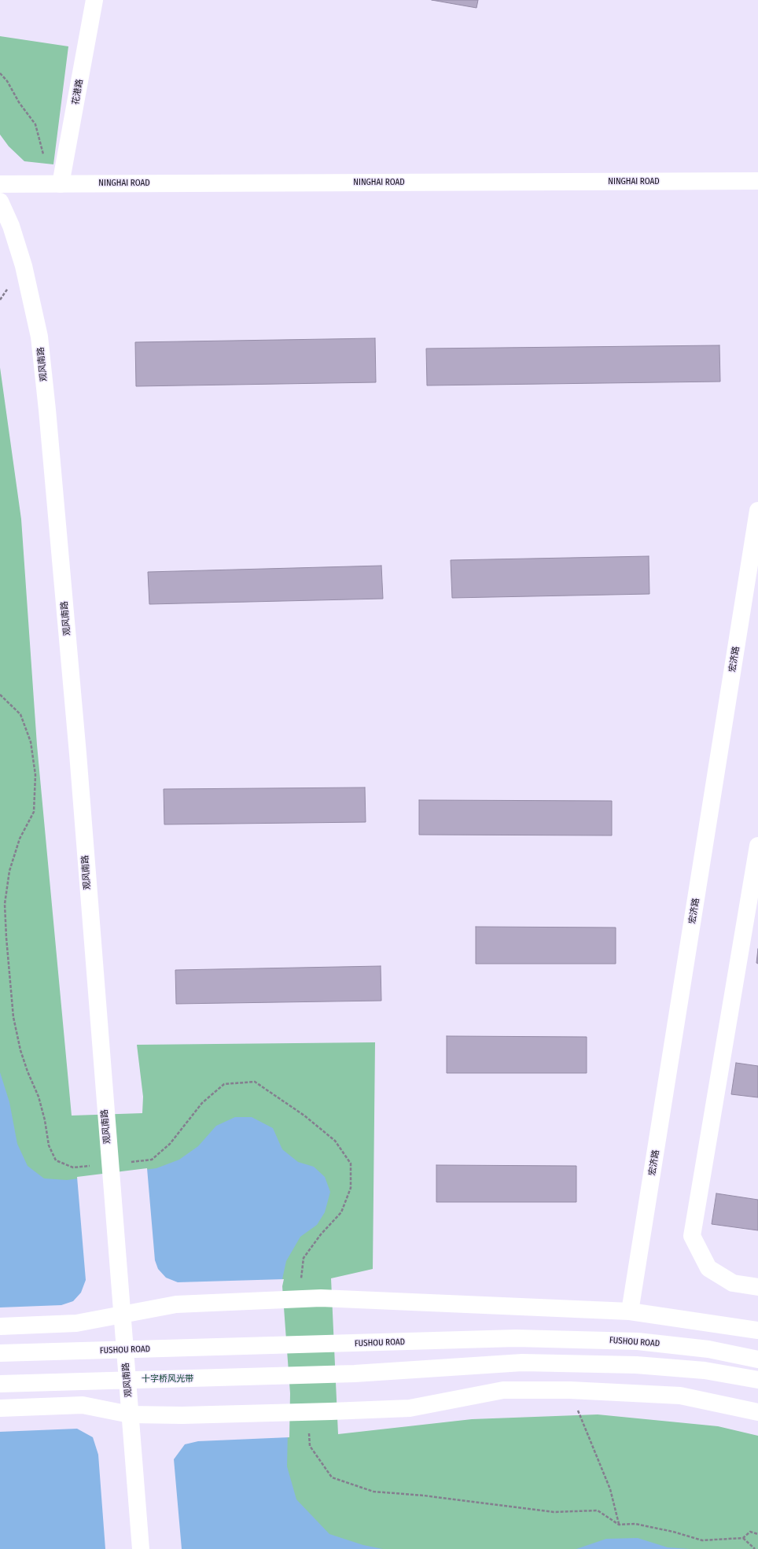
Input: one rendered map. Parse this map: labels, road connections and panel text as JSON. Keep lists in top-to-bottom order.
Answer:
{
  "streets": {
    "street": [
      "花港路",
      "NINGHAI ROAD",
      "观风南路",
      "宏济路",
      "FUSHOU ROAD"
    ]
  },
  "crossings": [
    ["花港路", "NINGHAI ROAD"],
    ["观风南路", "FUSHOU ROAD"]
  ],
  "parks": ["十字桥风光带"]
}
